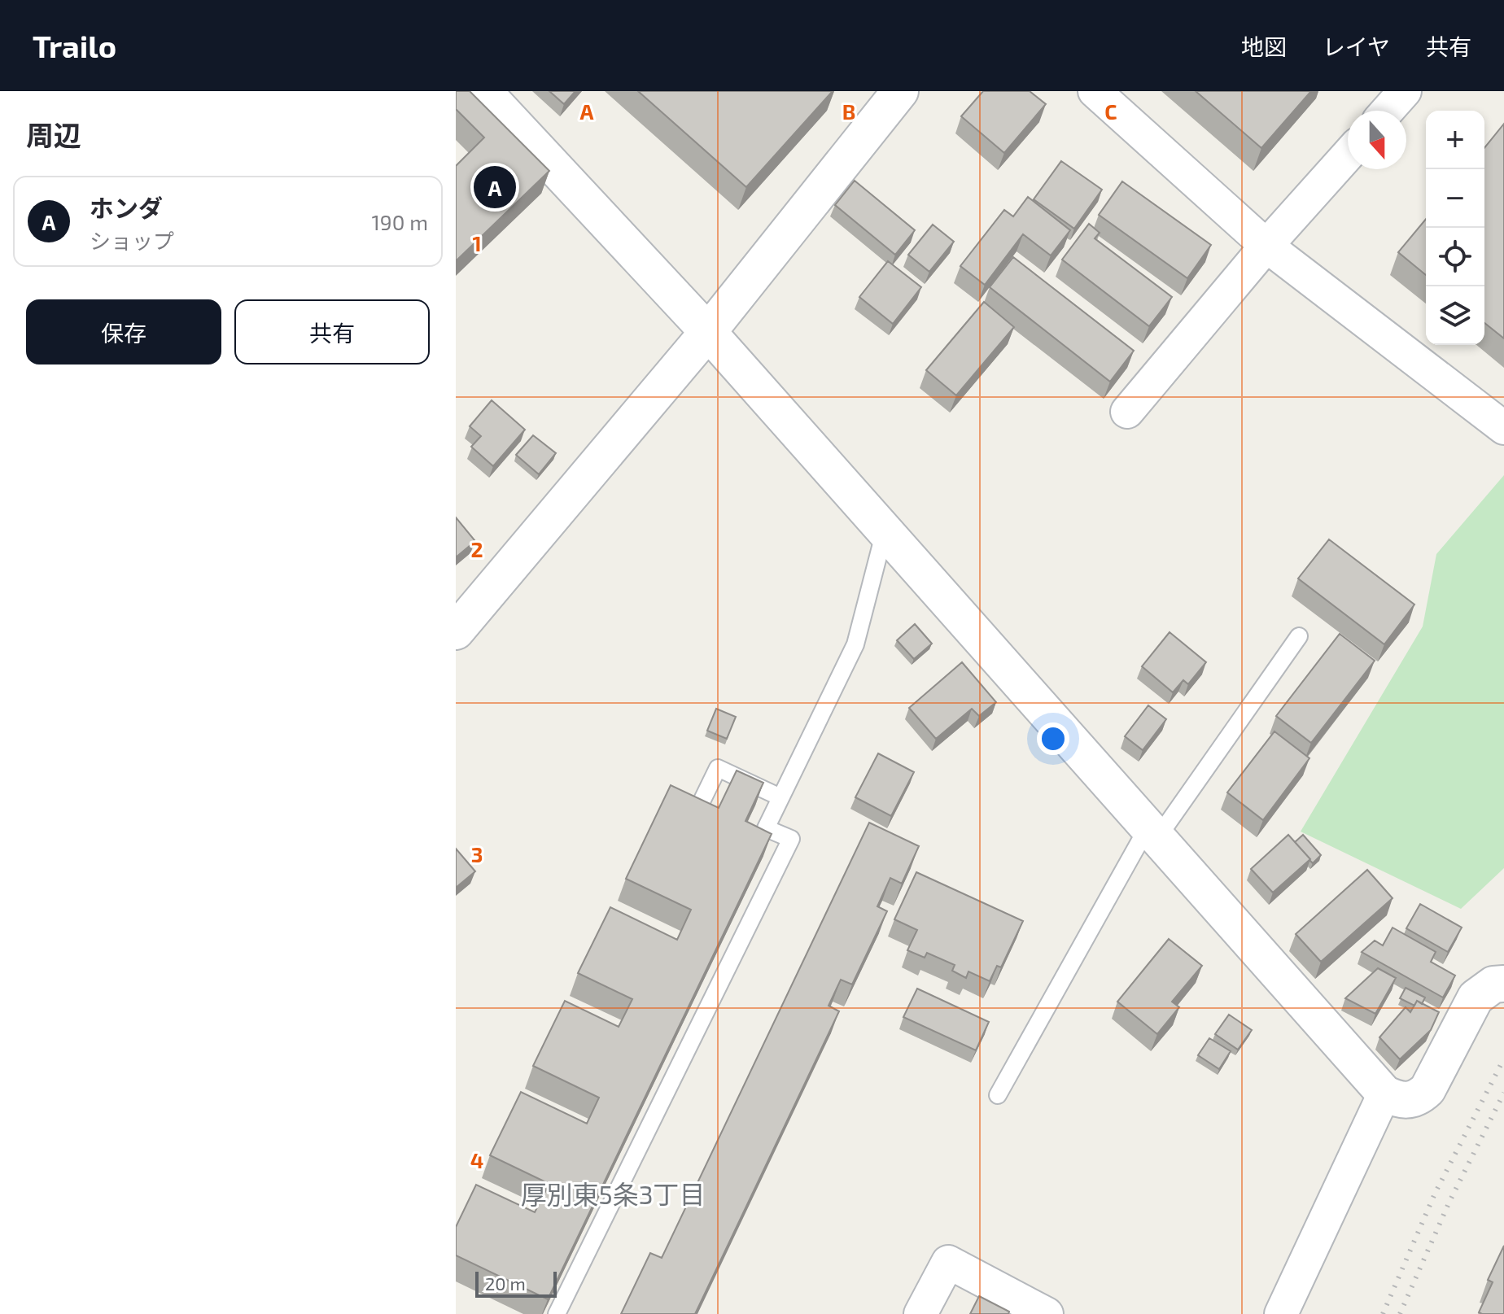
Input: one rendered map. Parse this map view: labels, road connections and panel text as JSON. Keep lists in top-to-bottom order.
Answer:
{
  "districts": ["厚別東5条3丁目"],
  "scale_bar": "20 m",
  "north": "bottom",
  "page": {
    "header": "Trailo",
    "nav": ["地図", "レイヤ", "共有"],
    "heading": "周辺",
    "map_buttons": ["+", "−"],
    "pins": "A",
    "list": [
      {
        "mark": "A",
        "name": "ホンダ",
        "note": "ショップ",
        "value": "190 m"
      }
    ],
    "buttons": ["保存", "共有"],
    "scale": "20 m"
  },
  "grid": {
    "columns": ["A", "B", "C"],
    "rows": [
      "1",
      "2",
      "3",
      "4"
    ]
  }
}
